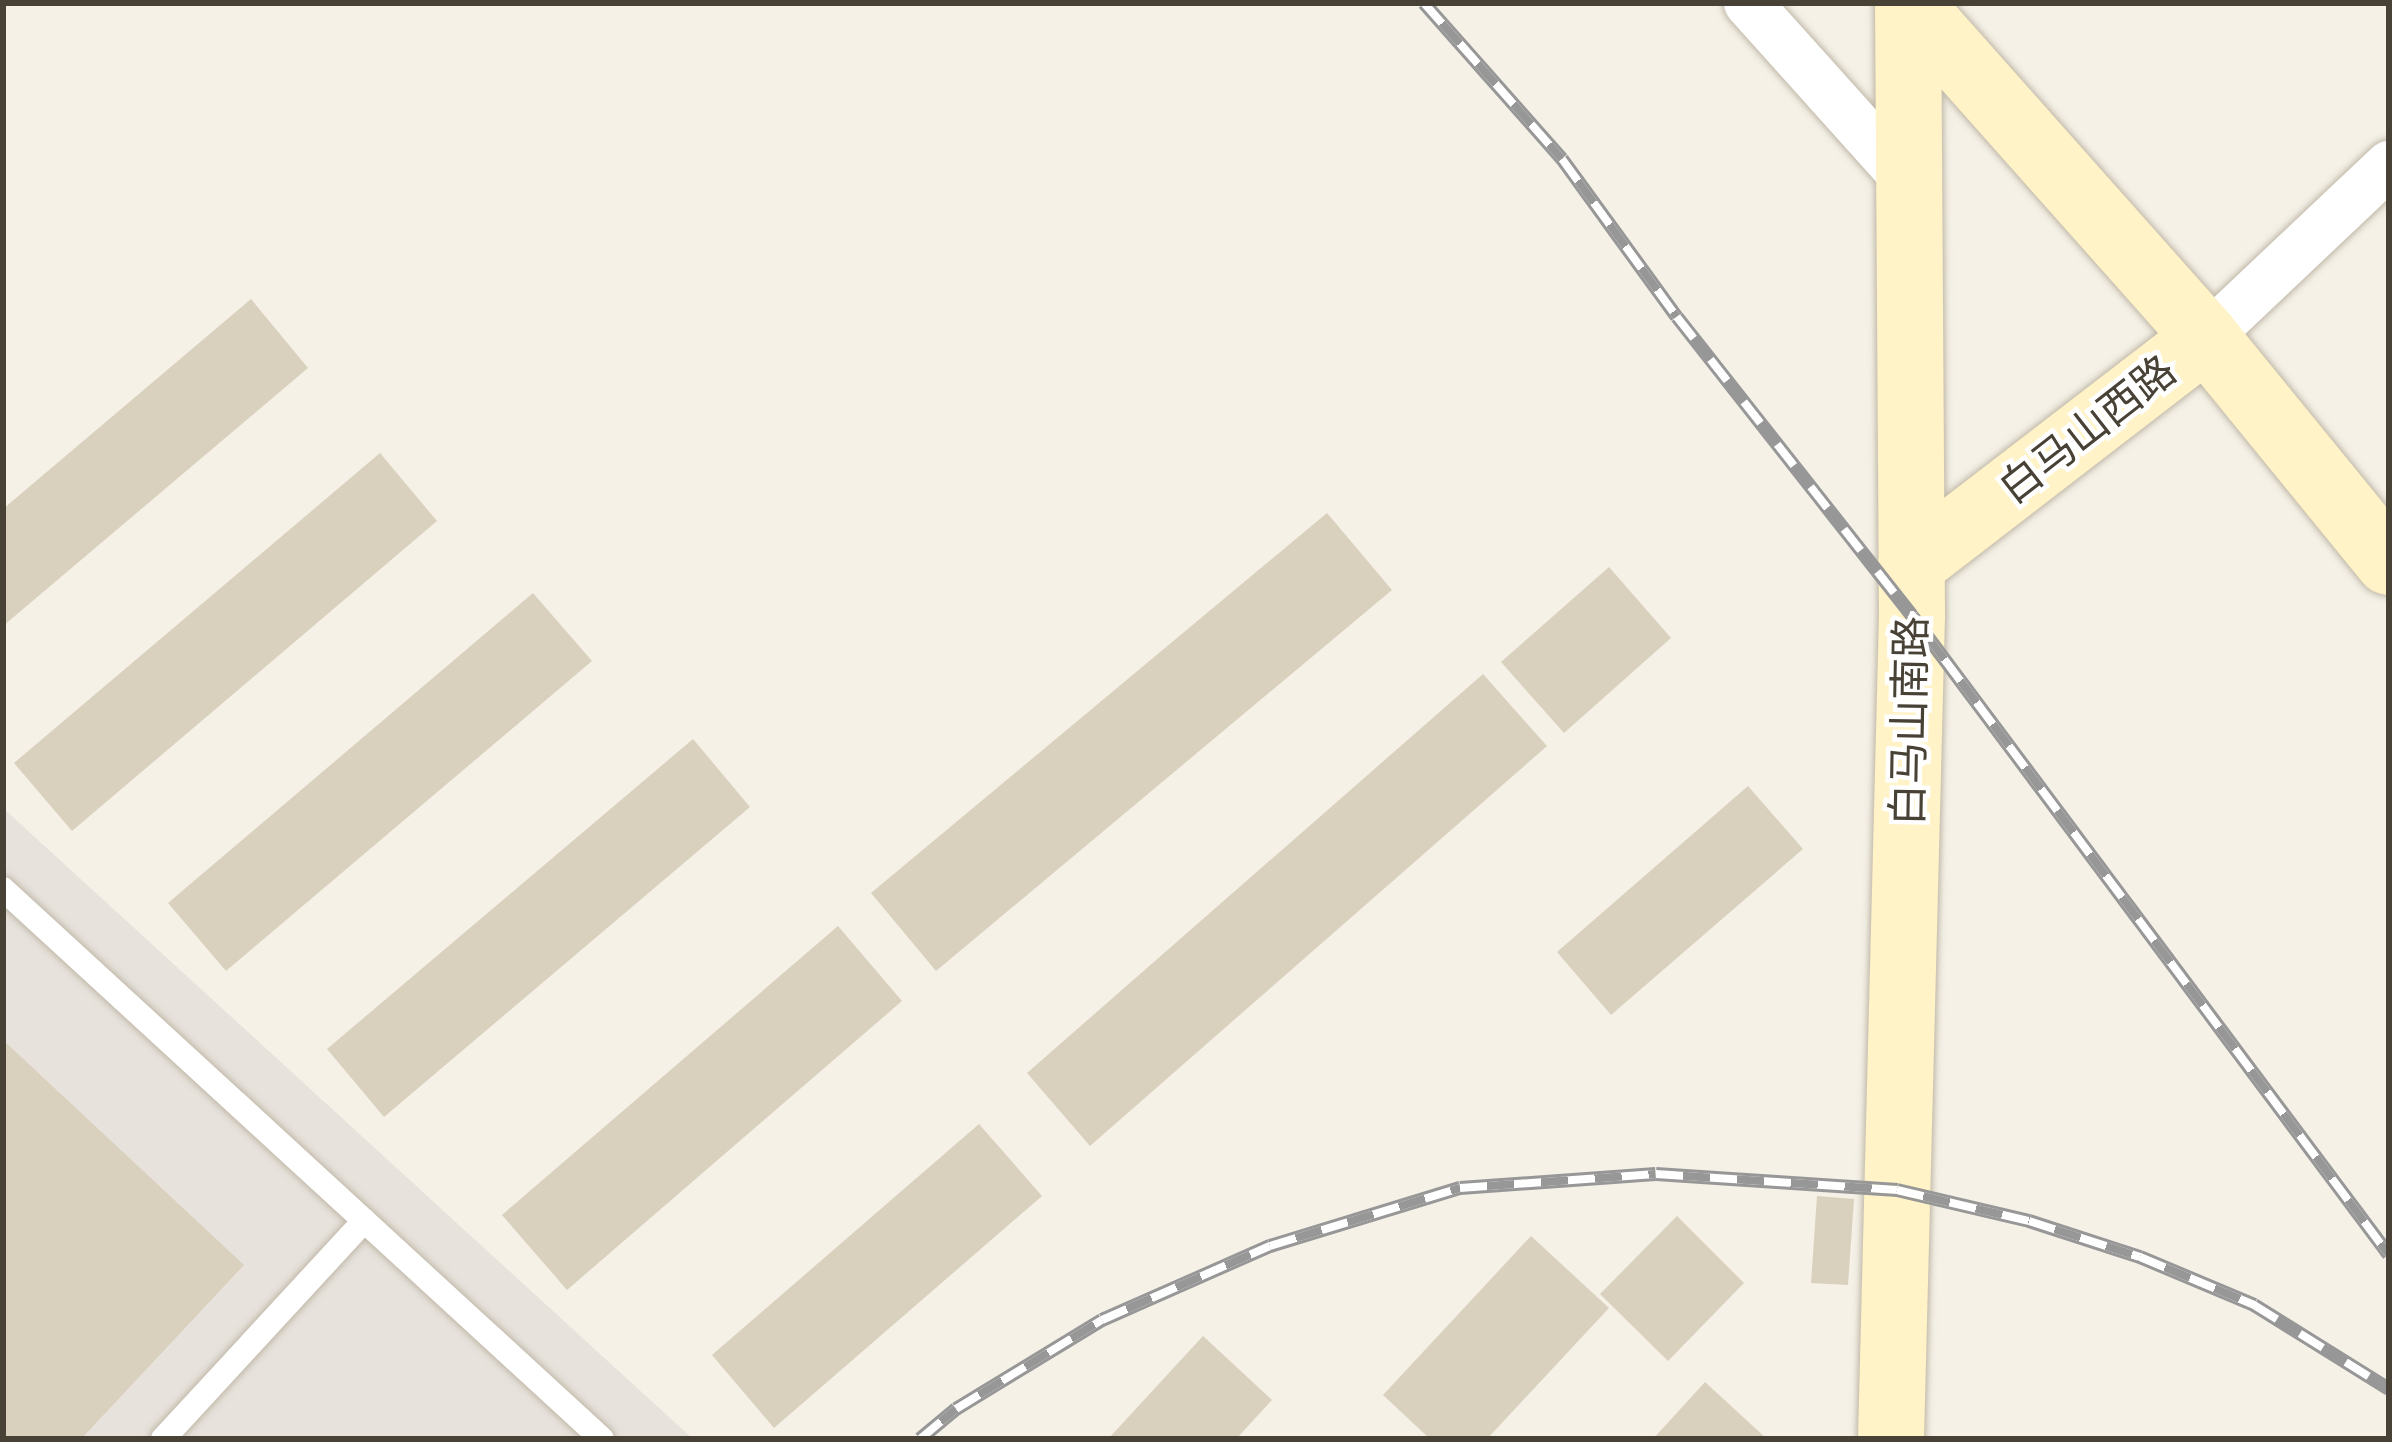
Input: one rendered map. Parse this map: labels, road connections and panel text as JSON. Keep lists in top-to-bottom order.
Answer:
{
  "streets": {
    "main road": ["白马山西路", "白马山南路"]
  },
  "crossings": [
    ["白马山西路", "白马山南路"]
  ]
}
